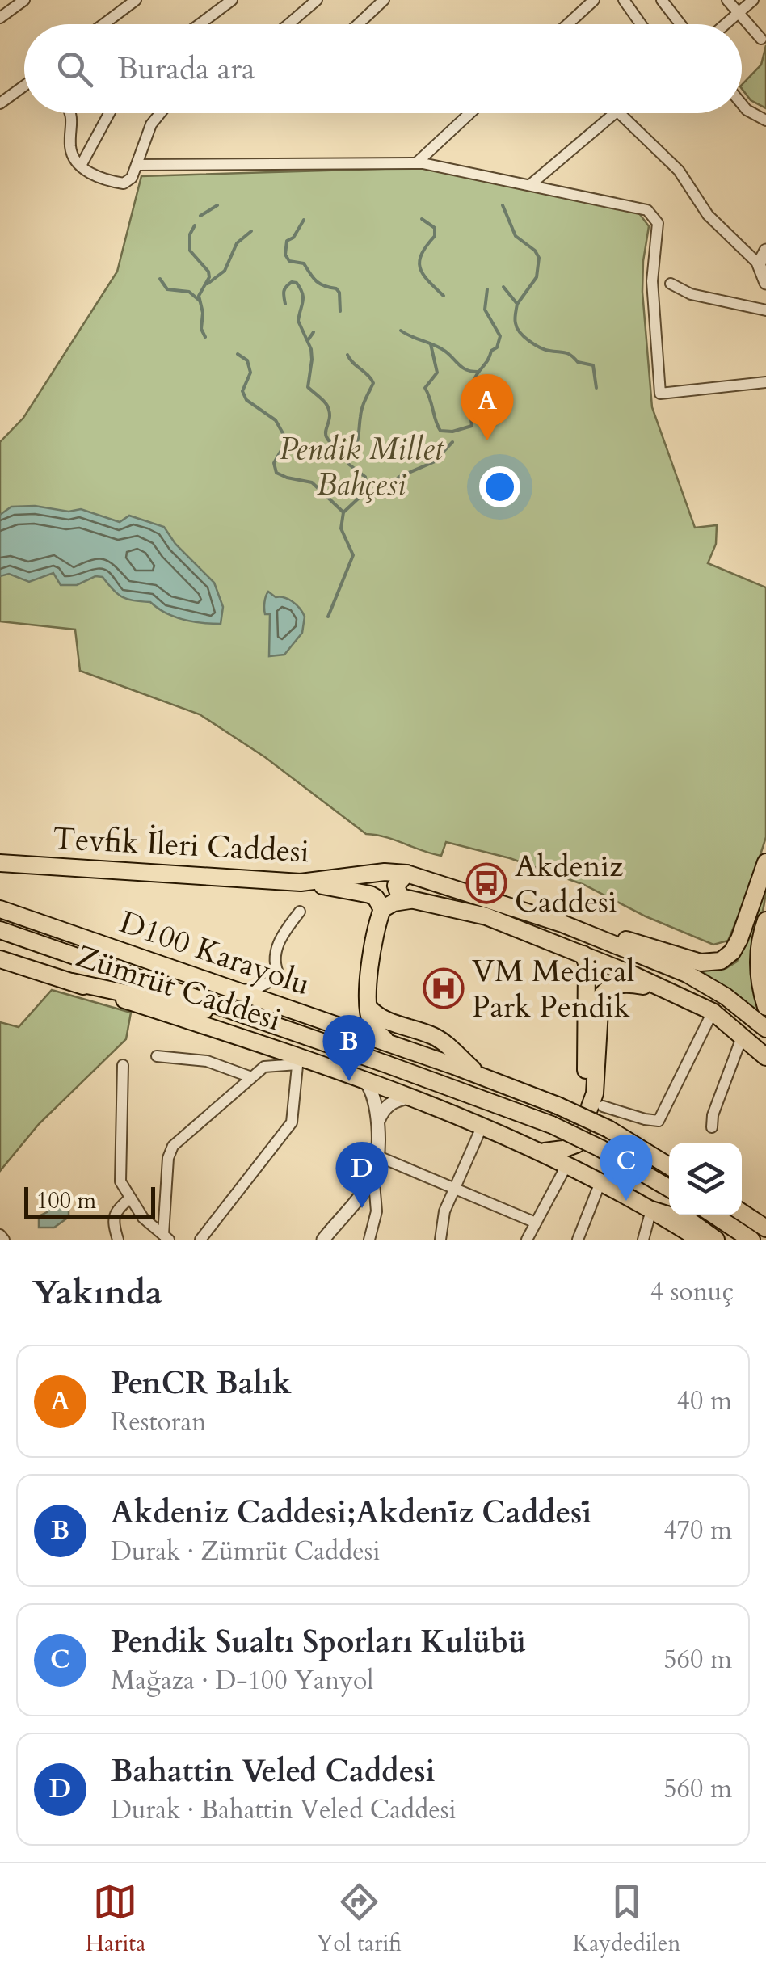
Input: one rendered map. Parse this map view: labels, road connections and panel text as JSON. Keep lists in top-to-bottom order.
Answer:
{
  "streets": {
    "main road": ["Tevfik İleri Caddesi", "D100 Karayolu", "Zümrüt Caddesi"]
  },
  "parks": ["Pendik Millet Bahçesi"],
  "places": {
    "bus stop": ["Akdeni̇z Caddesi̇"],
    "hospital": ["VM Medical Park Pendik"]
  },
  "scale_bar": "100 m",
  "page": {
    "search": "Burada ara",
    "pins": [
      "A",
      "B",
      "C",
      "D"
    ],
    "scale": "100 m",
    "heading": ["Yakında", "4 sonuç"],
    "list": [
      {
        "mark": "A",
        "name": "PenCR Balık",
        "note": "Restoran",
        "value": "40 m"
      },
      {
        "mark": "B",
        "name": "Akdeniz Caddesi;Akdeni̇z Caddesi̇",
        "note": "Durak · Zümrüt Caddesi",
        "value": "470 m"
      },
      {
        "mark": "C",
        "name": "Pendik Sualtı Sporları Kulübü",
        "note": "Mağaza · D-100 Yanyol",
        "value": "560 m"
      },
      {
        "mark": "D",
        "name": "Bahattin Veled Caddesi",
        "note": "Durak · Bahattin Veled Caddesi",
        "value": "560 m"
      }
    ],
    "nav": ["Harita", "Yol tarifi", "Kaydedilen"]
  }
}
